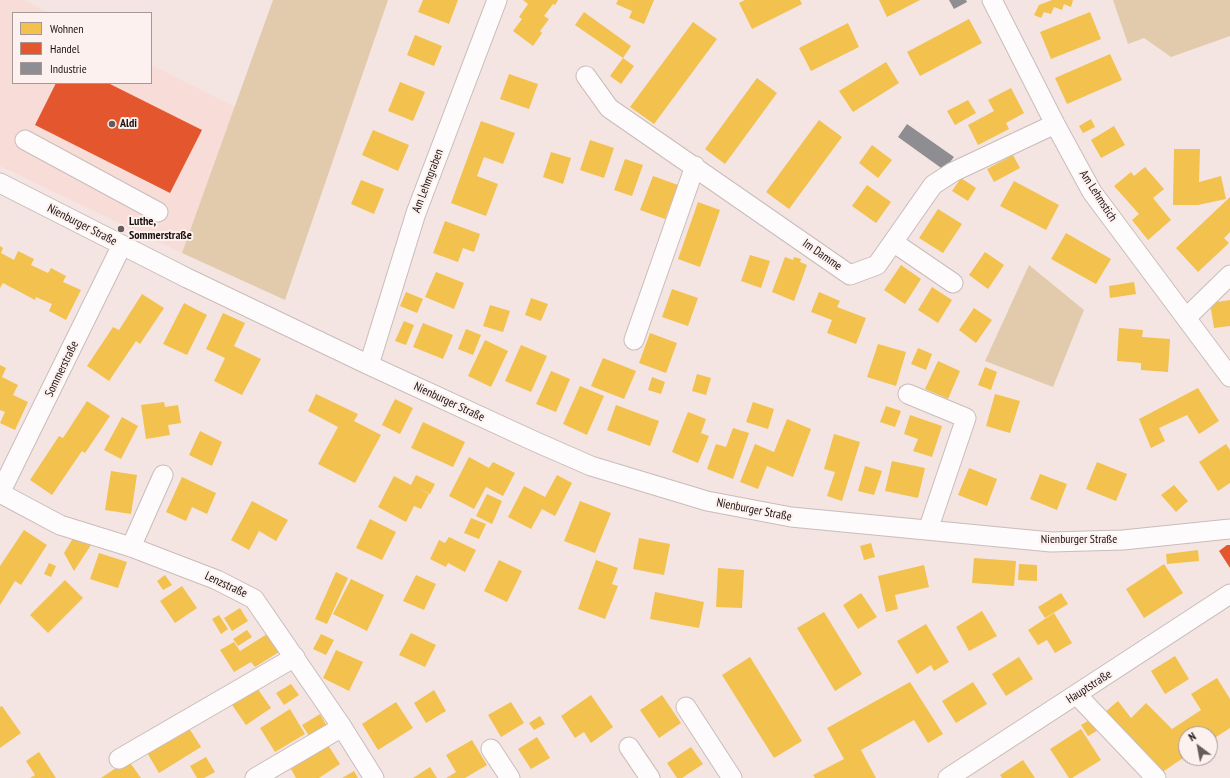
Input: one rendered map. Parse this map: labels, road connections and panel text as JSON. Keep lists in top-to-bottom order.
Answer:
{
  "streets": {
    "street": [
      "Am Lehmgraben",
      "Am Lehmstich",
      "Nienburger Straße",
      "Im Damme",
      "Sommerstraße",
      "Lenzstraße",
      "Hauptstraße"
    ]
  },
  "crossings": [
    ["Am Lehmgraben", "Nienburger Straße"],
    ["Am Lehmstich", "Im Damme"],
    ["Nienburger Straße", "Sommerstraße"],
    ["Sommerstraße", "Lenzstraße"]
  ],
  "places": ["Aldi", "Luthe, Sommerstraße"],
  "legend": ["Wohnen", "Handel", "Industrie"],
  "north": "top left"
}
